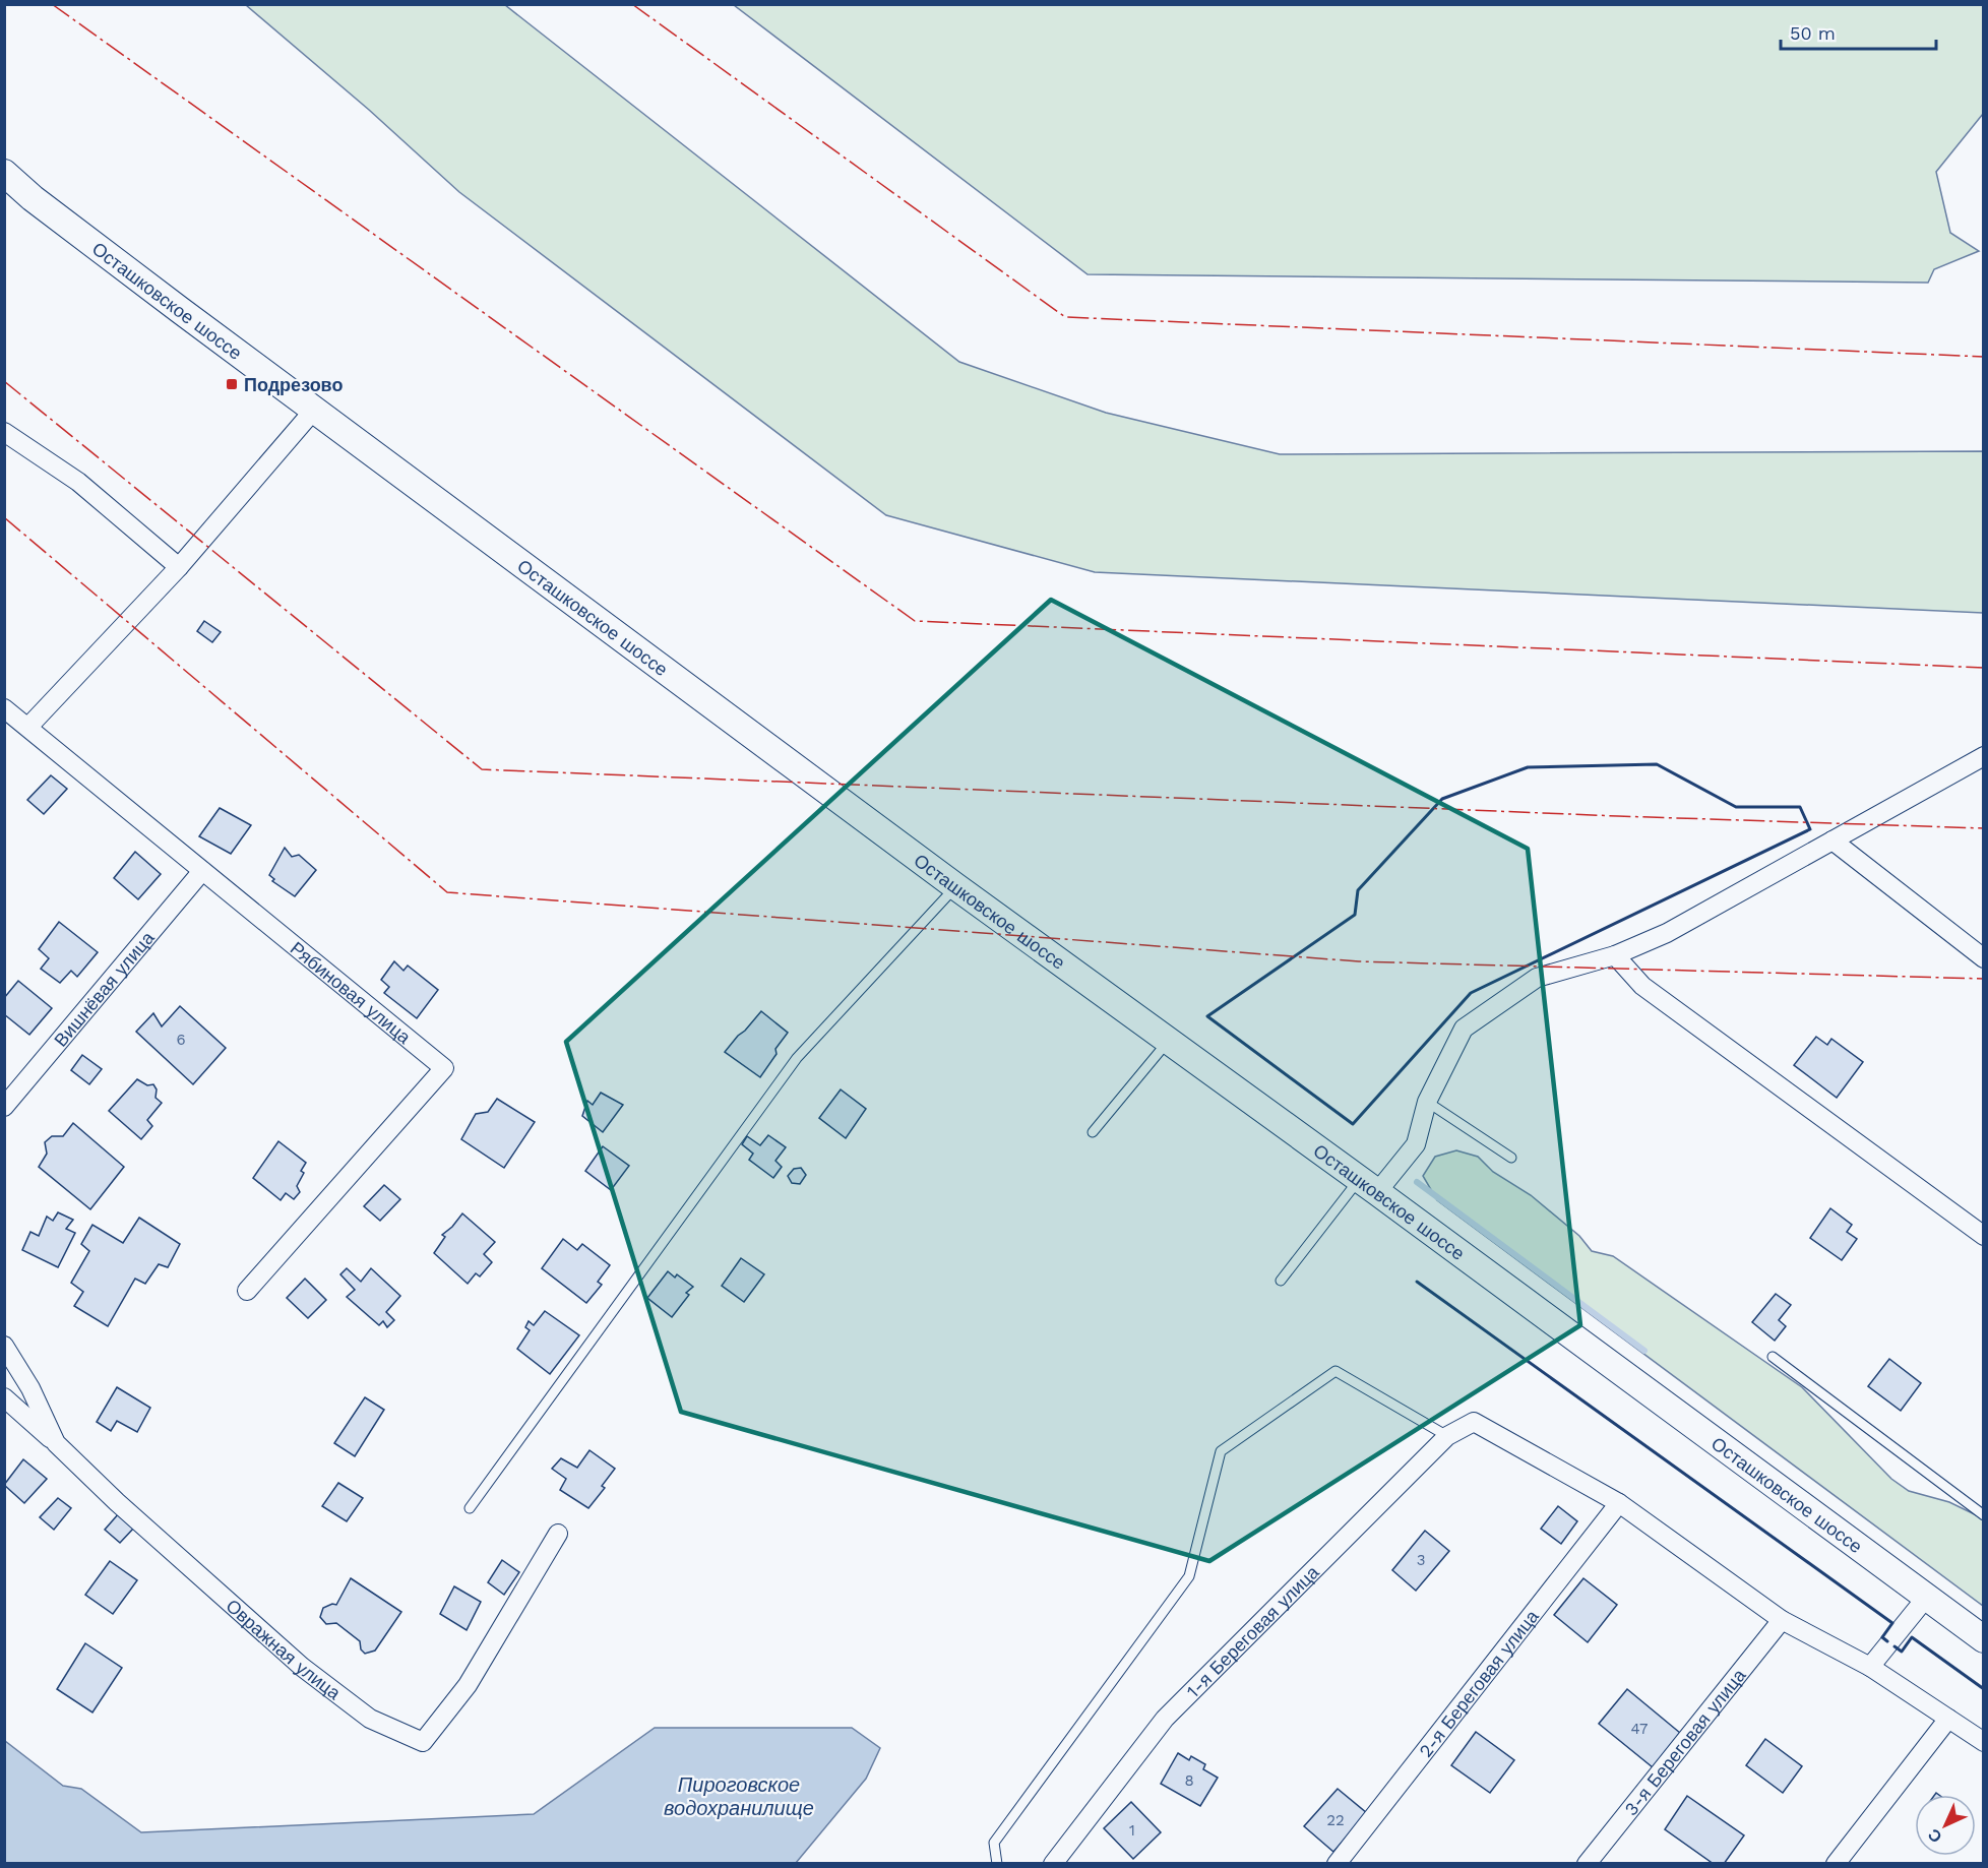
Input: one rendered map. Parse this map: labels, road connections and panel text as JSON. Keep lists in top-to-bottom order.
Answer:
{
  "streets": {
    "main road": ["Осташковское шоссе"],
    "street": [
      "Вишнёвая улица",
      "Рябиновая улица",
      "1-я Береговая улица",
      "Овражная улица",
      "2-я Береговая улица",
      "3-я Береговая улица"
    ]
  },
  "crossings": [
    ["Вишнёвая улица", "Рябиновая улица"],
    ["1-я Береговая улица", "2-я Береговая улица"]
  ],
  "water": ["Пироговское водохранилище"],
  "places": {
    "transit": ["Подрезово"]
  },
  "house_numbers": [
    "6",
    "3",
    "47",
    "8",
    "22",
    "1"
  ],
  "scale_bar": "50 m",
  "north": "bottom left"
}
